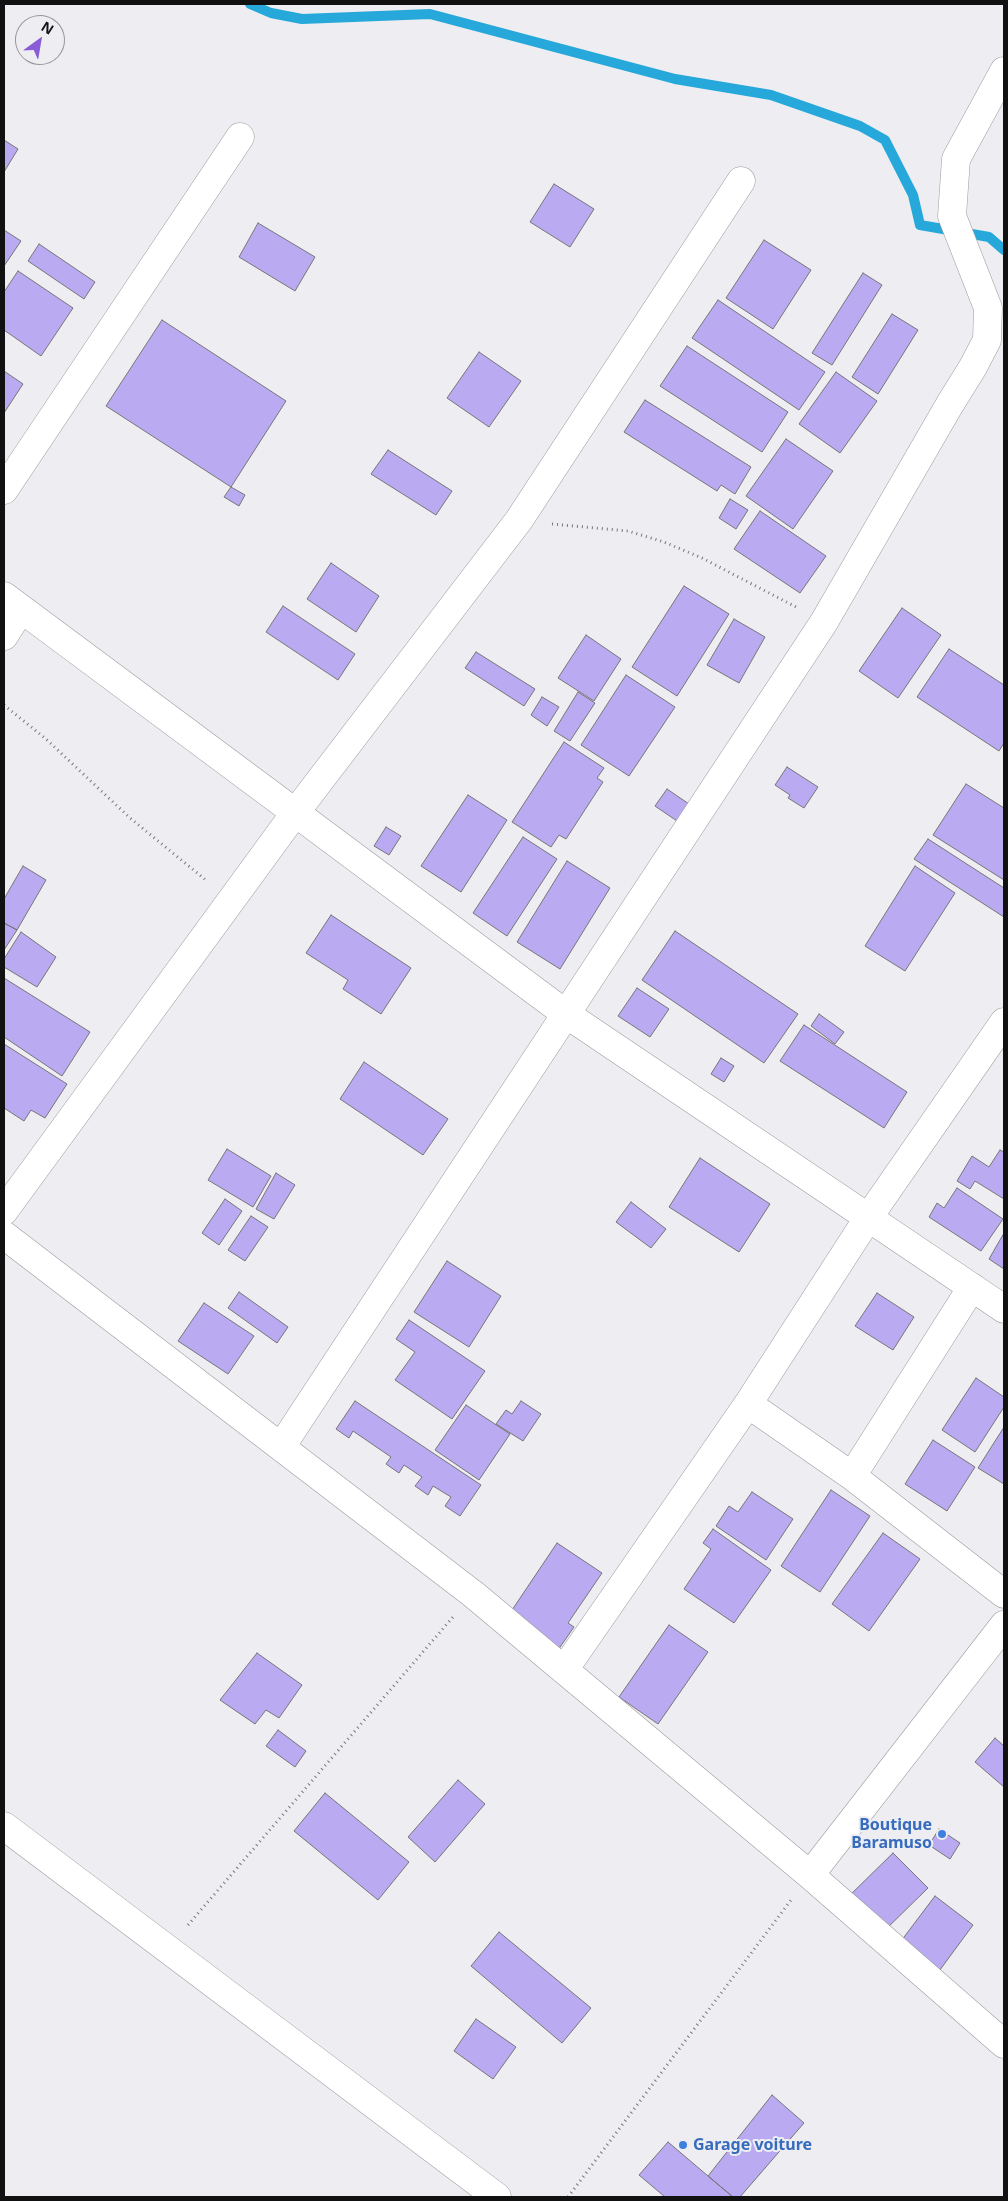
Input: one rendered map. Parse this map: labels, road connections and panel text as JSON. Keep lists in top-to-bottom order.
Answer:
{
  "places": ["Boutique Baramuso", "Garage voiture"],
  "north": "top right"
}
